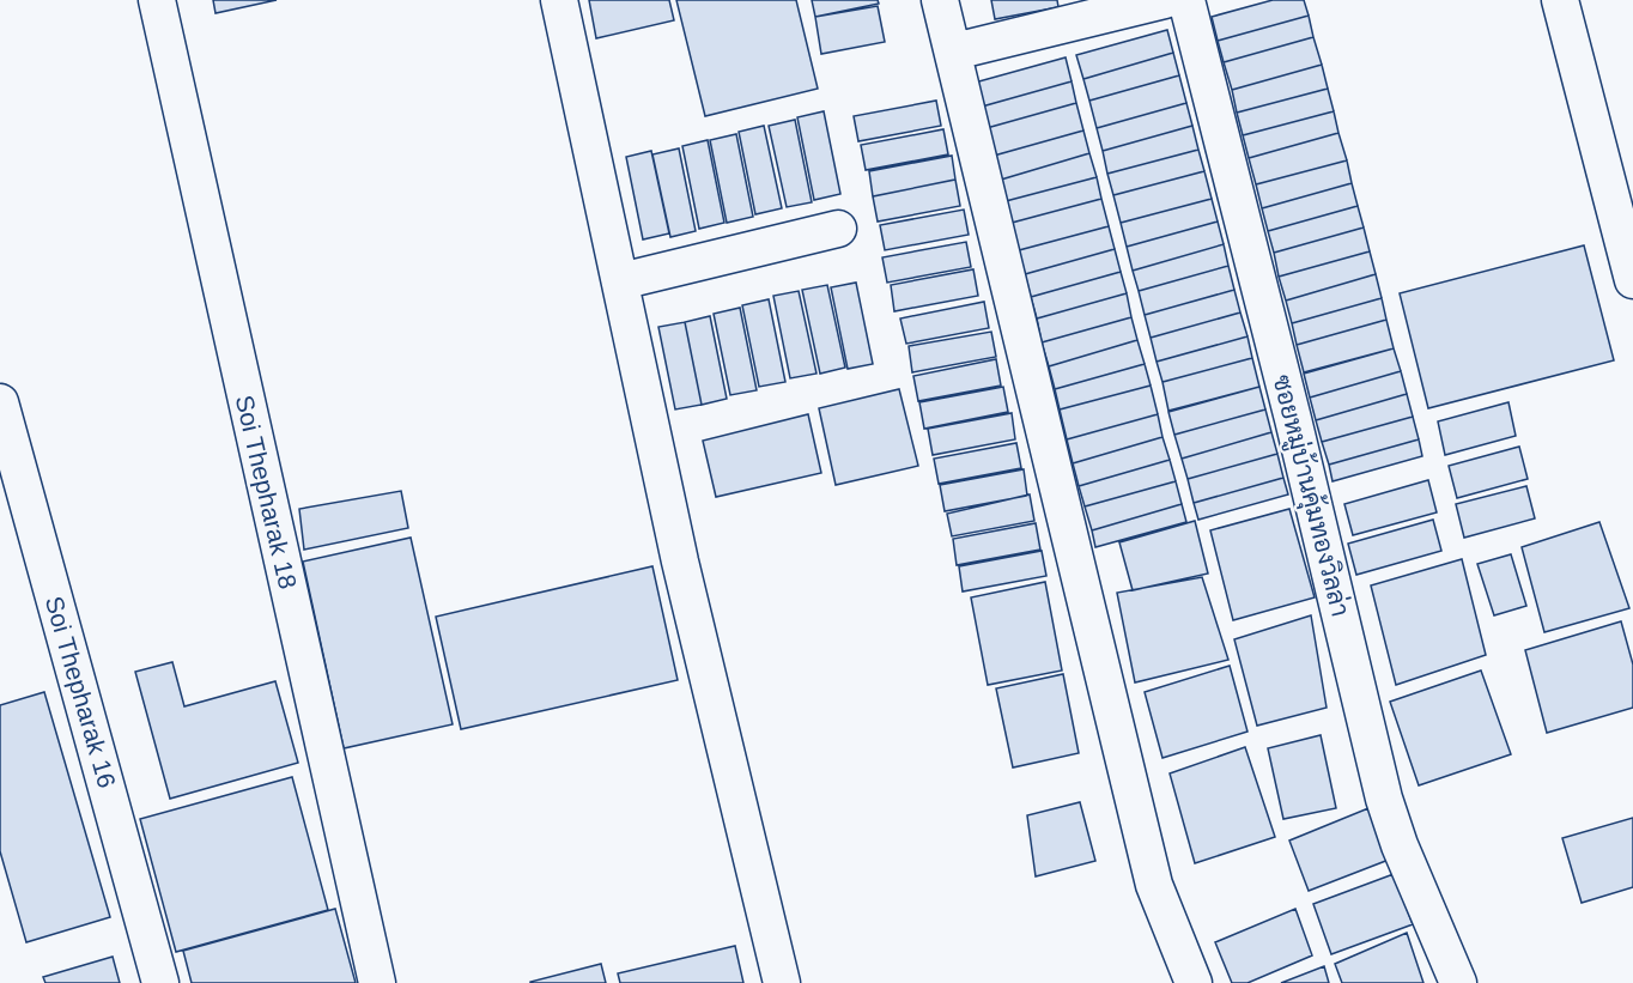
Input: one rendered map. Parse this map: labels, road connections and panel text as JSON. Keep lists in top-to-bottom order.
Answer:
{
  "streets": {
    "street": ["Soi Thepharak 18", "ซอยหมู่บ้านคุ้มทองวิลล่า", "Soi Thepharak 16"]
  }
}
